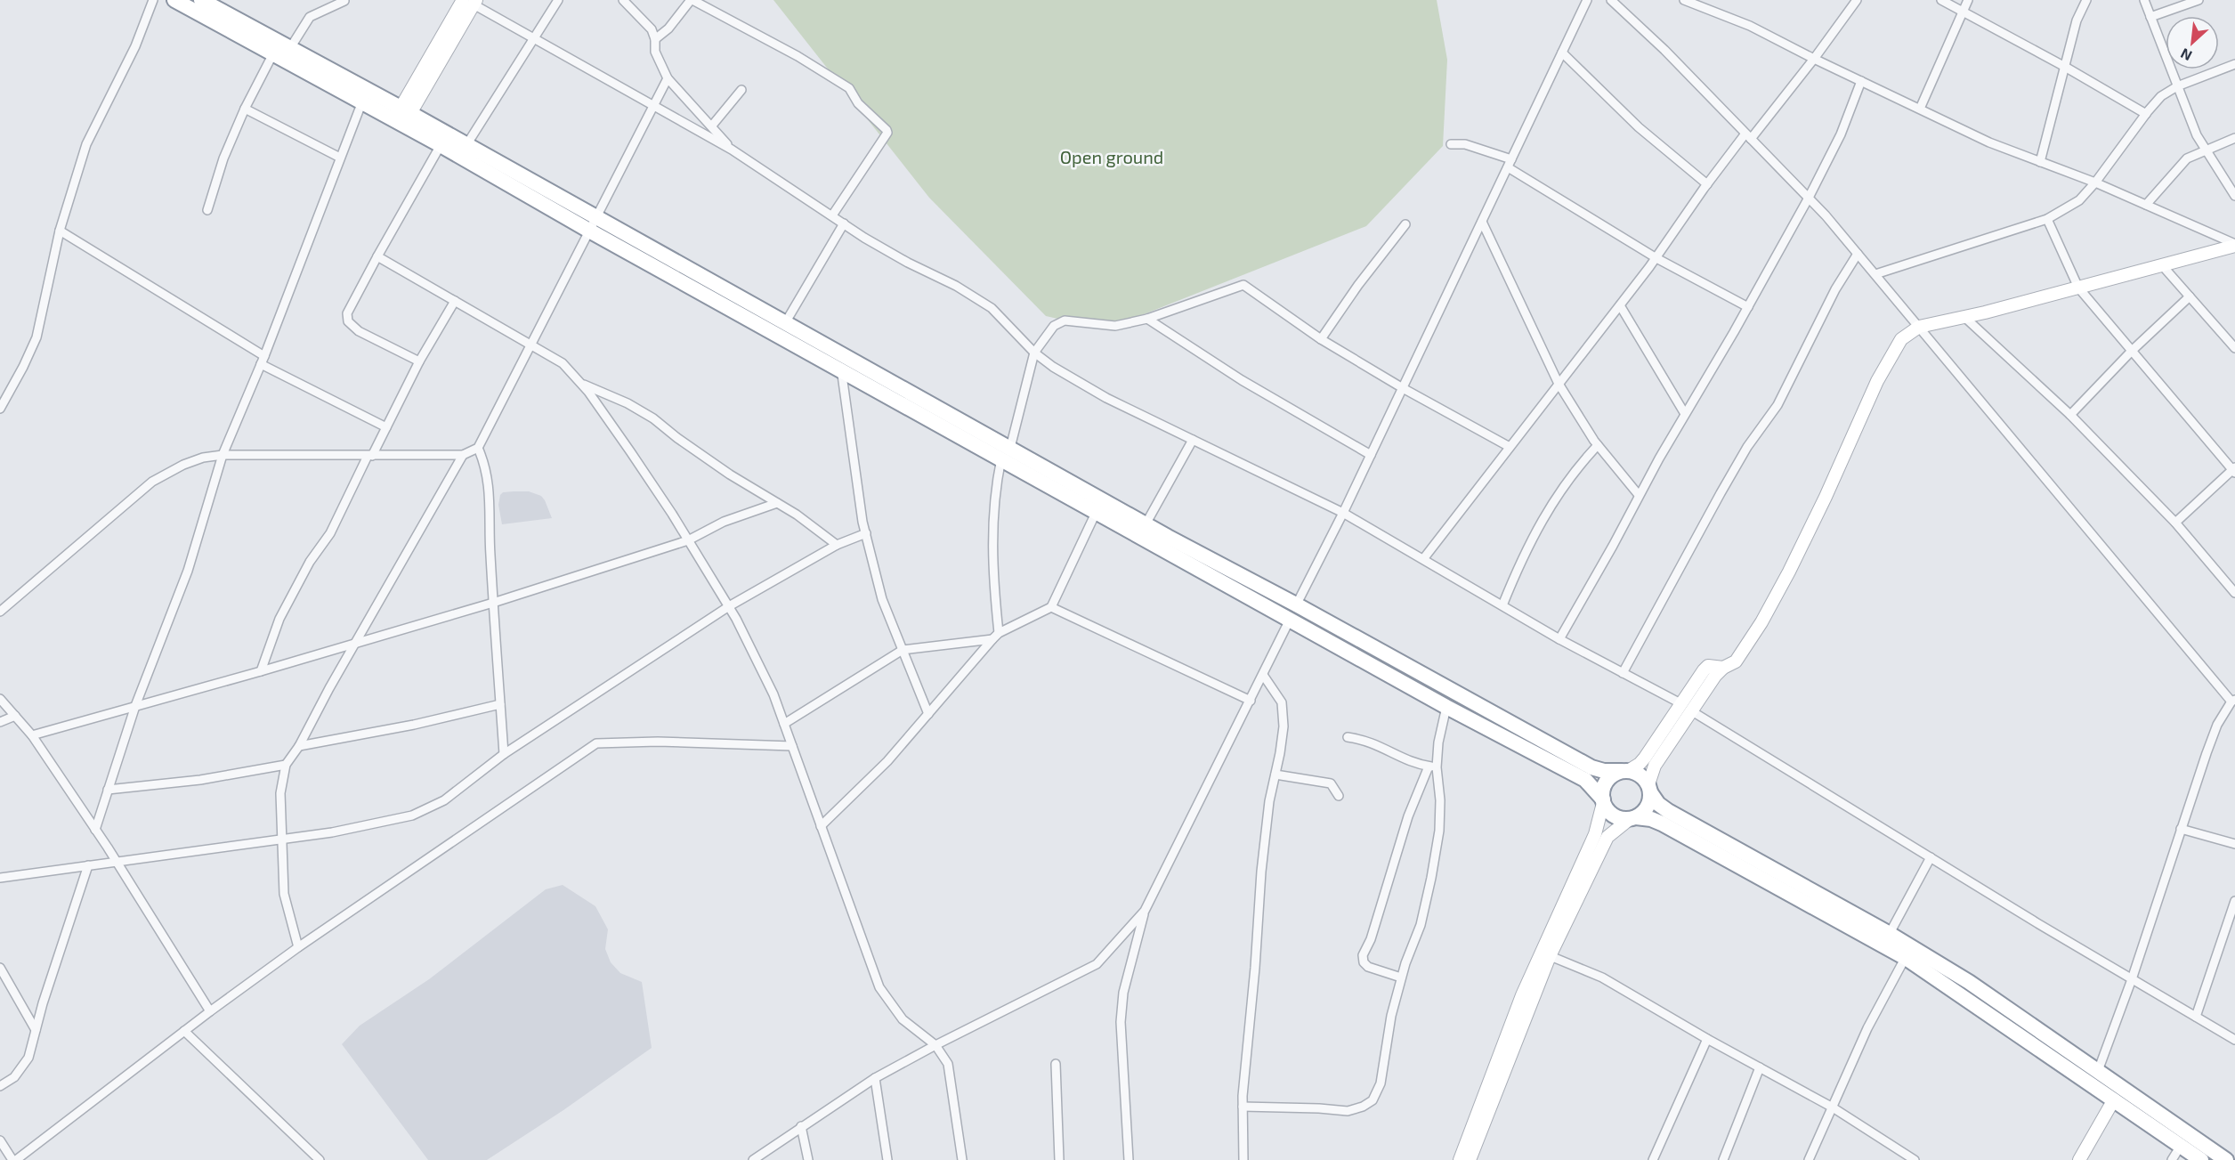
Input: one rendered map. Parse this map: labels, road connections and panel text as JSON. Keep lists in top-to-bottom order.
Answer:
{
  "parks": ["Open ground"],
  "north": "bottom left"
}
